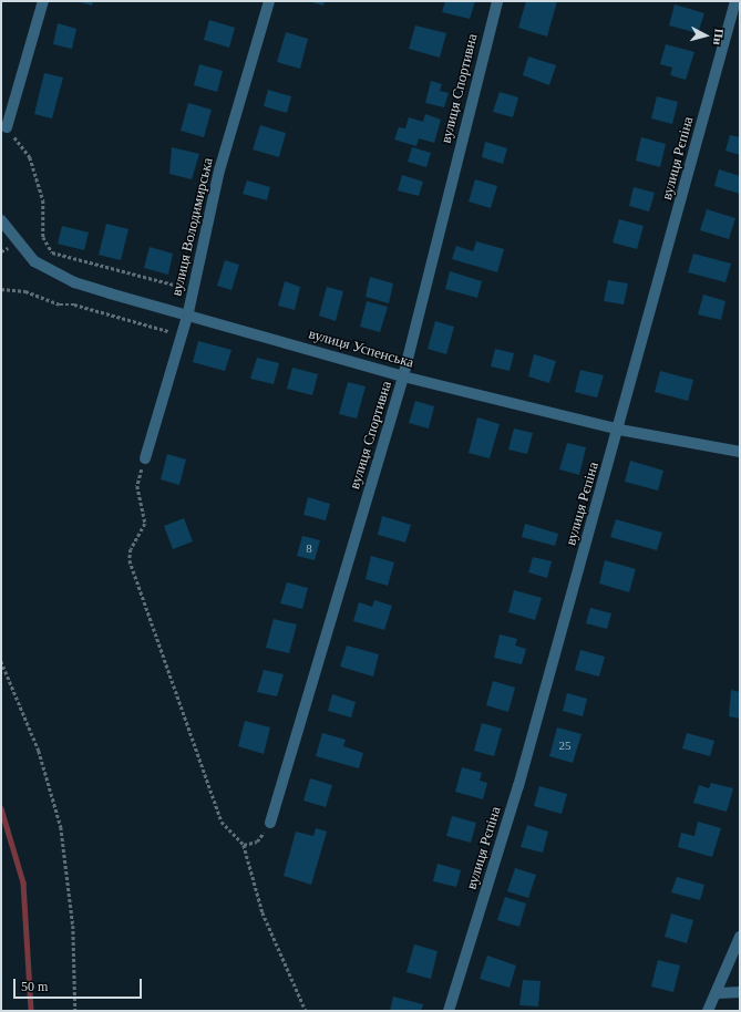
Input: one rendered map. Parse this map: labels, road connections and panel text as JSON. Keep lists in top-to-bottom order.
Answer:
{
  "streets": {
    "street": [
      "вулиця Спортивна",
      "вулиця Рєпіна",
      "вулиця Володимирська",
      "вулиця Успенська"
    ]
  },
  "crossings": [
    ["вулиця Спортивна", "вулиця Успенська"],
    ["вулиця Рєпіна", "вулиця Успенська"],
    ["вулиця Володимирська", "вулиця Успенська"]
  ],
  "house_numbers": ["8", "25"],
  "scale_bar": "50 m",
  "north": "right"
}
